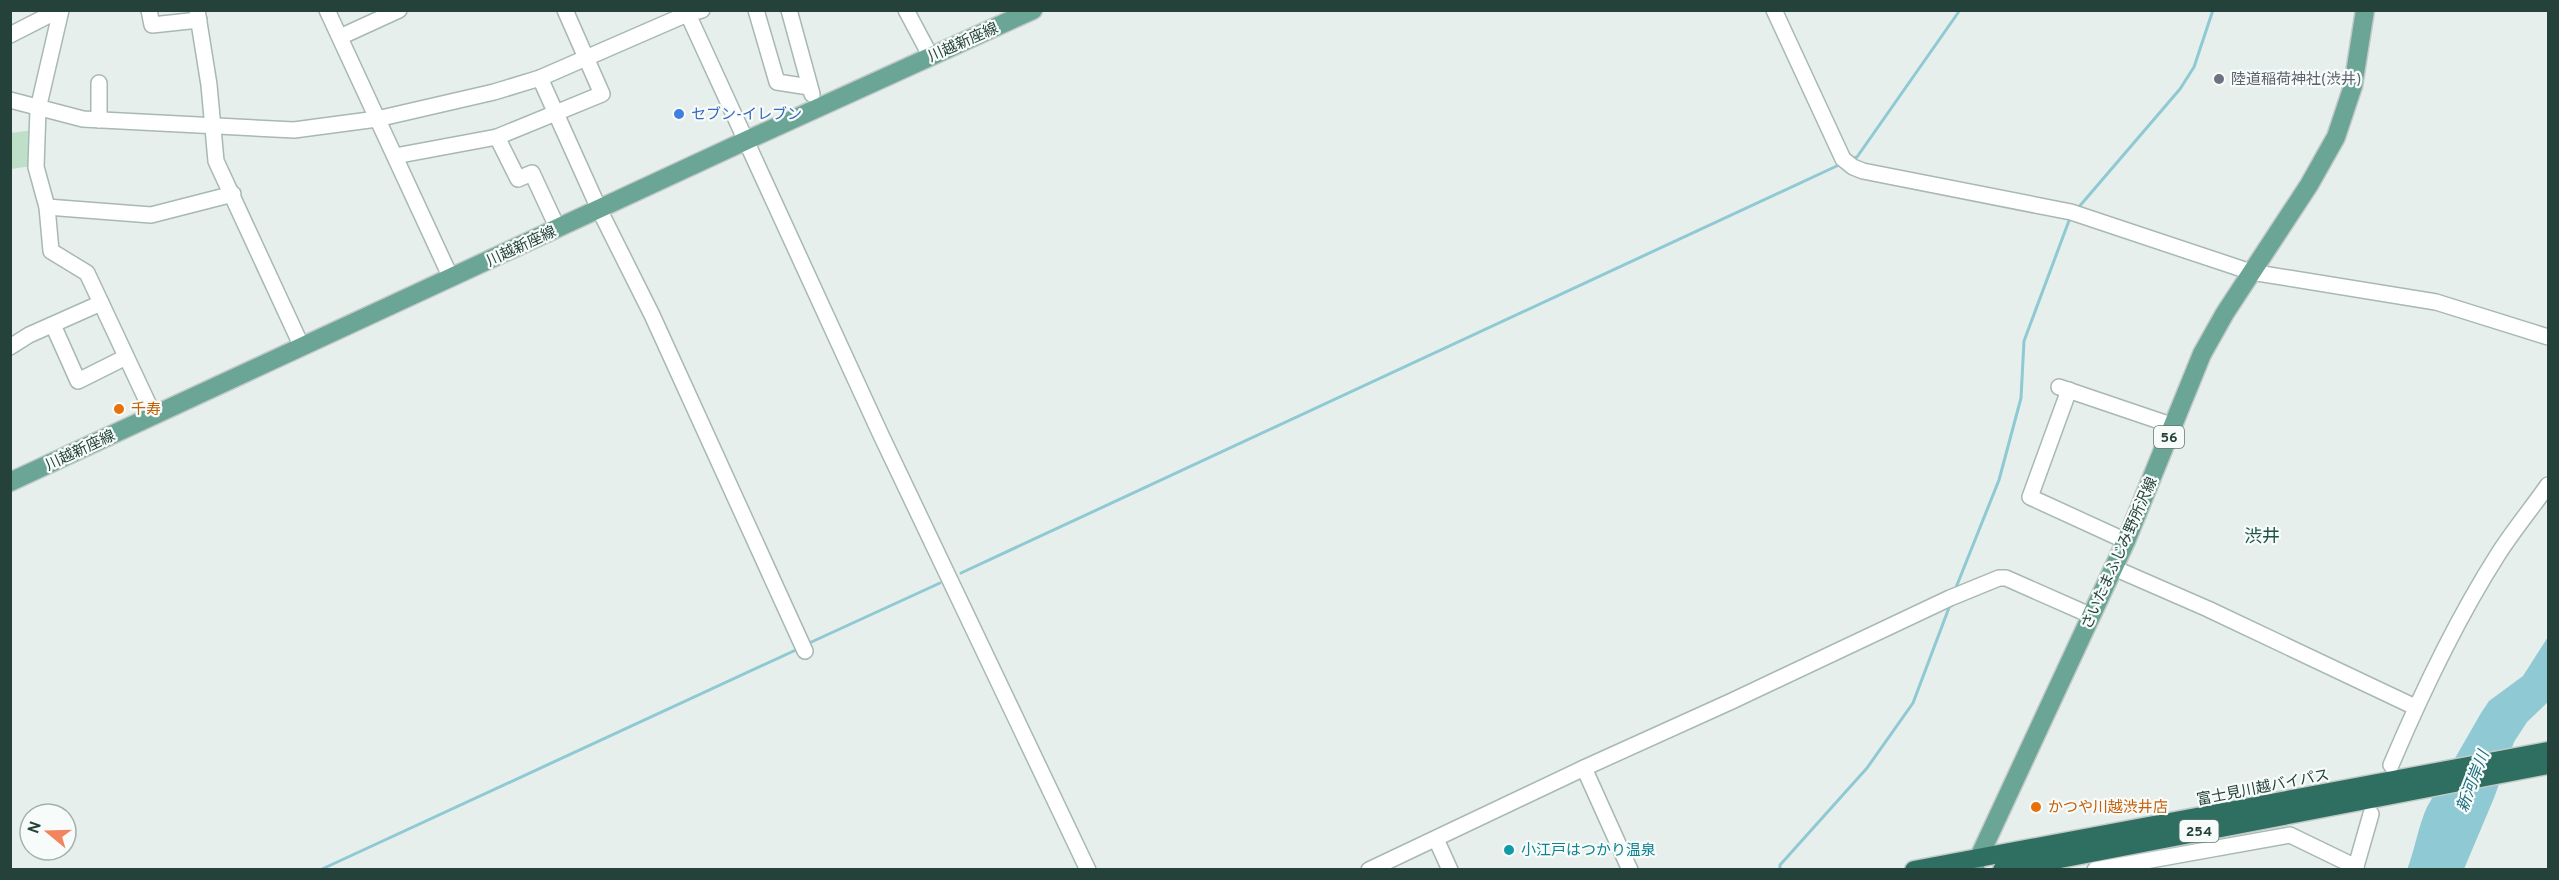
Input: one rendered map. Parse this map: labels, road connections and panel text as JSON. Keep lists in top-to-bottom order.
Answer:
{
  "streets": {
    "highway": ["富士見川越バイパス", "254"],
    "main road": ["川越新座線", "56", "さいたまふじみ野所沢線"]
  },
  "crossings": [
    ["さいたまふじみ野所沢線", "富士見川越バイパス"]
  ],
  "districts": ["渋井"],
  "water": ["新河岸川"],
  "places": [
    "陸道稲荷神社(渋井)",
    "セブン-イレブン",
    "千寿",
    "かつや川越渋井店",
    "小江戸はつかり温泉"
  ],
  "north": "left"
}
